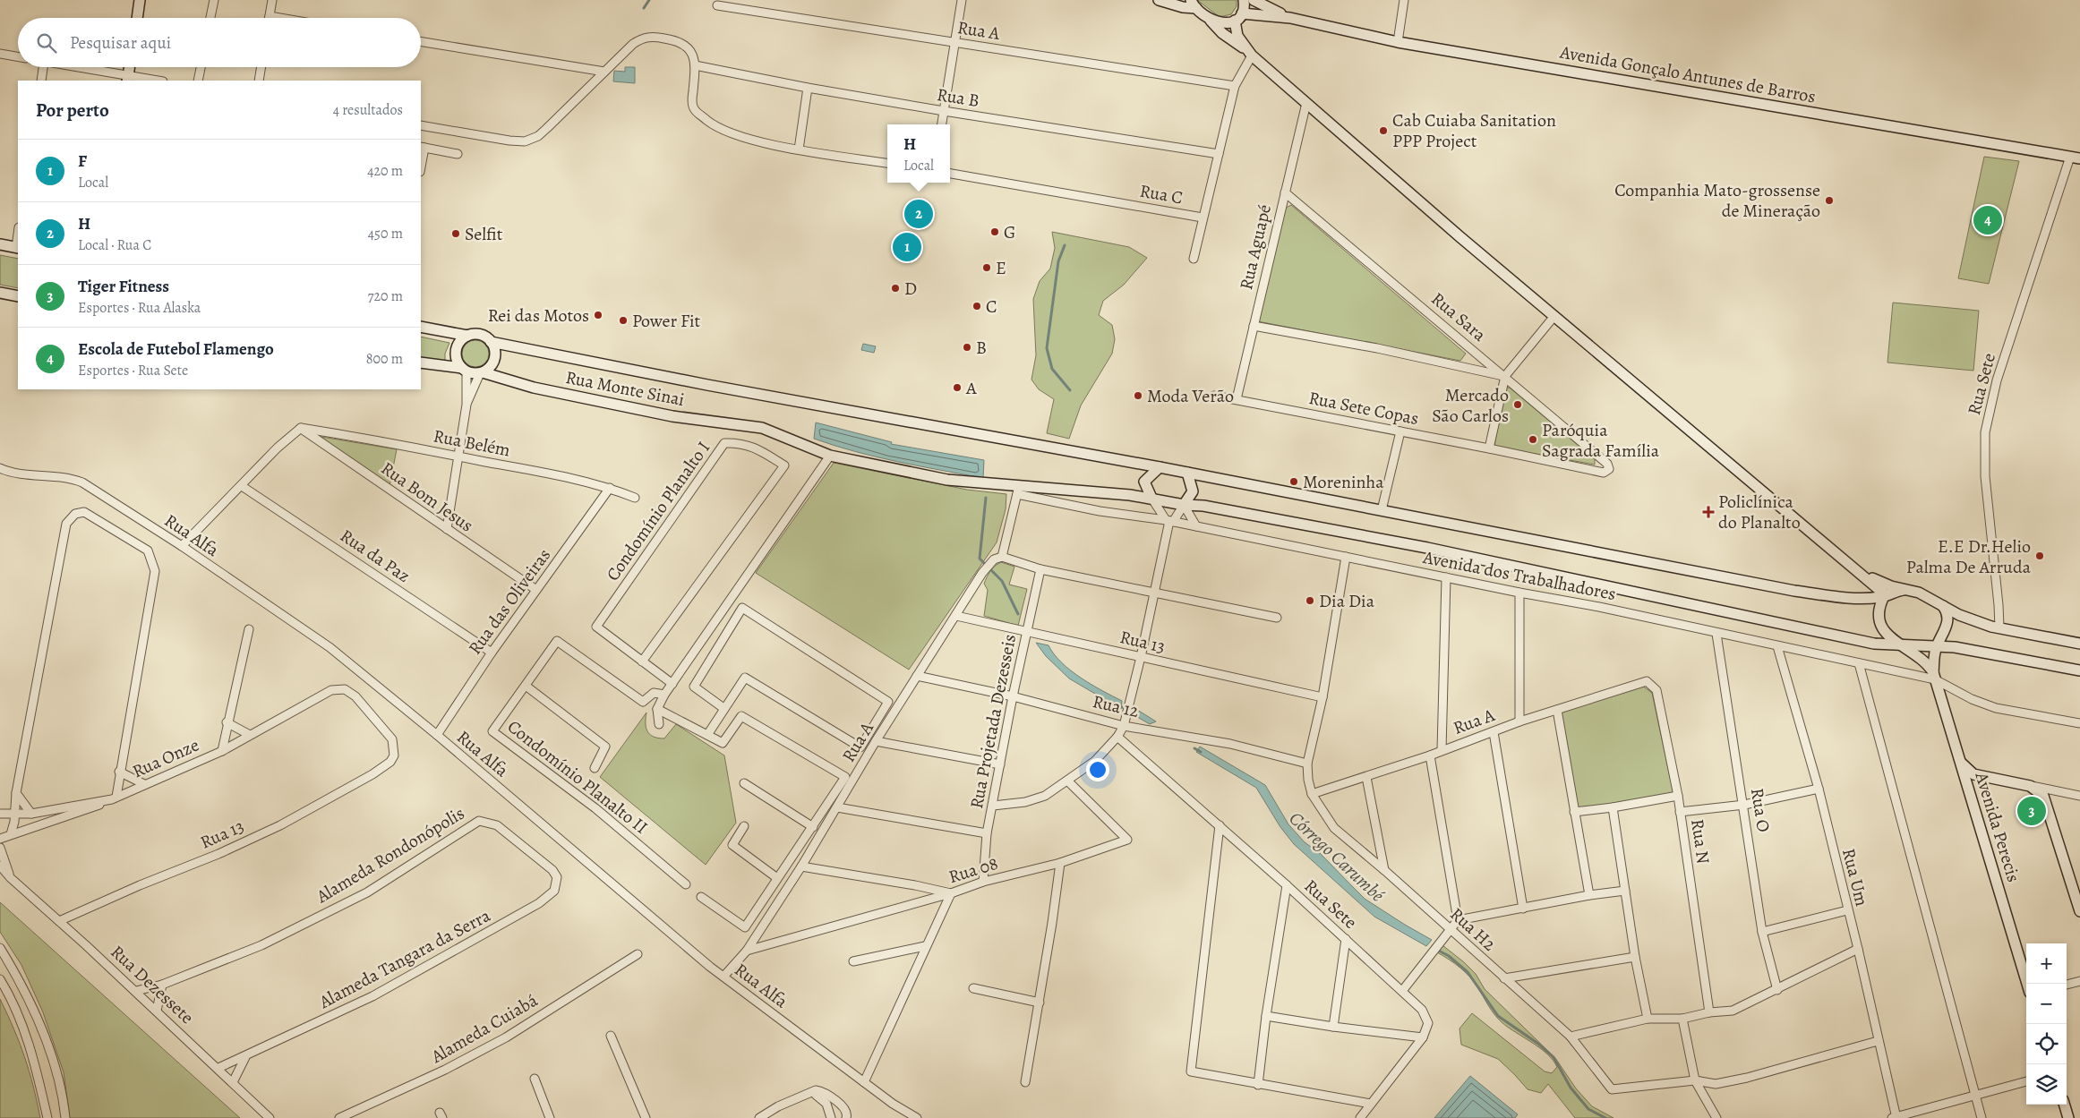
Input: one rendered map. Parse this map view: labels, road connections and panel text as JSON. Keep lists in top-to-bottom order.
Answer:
{
  "streets": {
    "main road": ["Avenida Gonçalo Antunes de Barros", "Rua Monte Sinai", "Avenida Perecis"],
    "street": [
      "Rua A",
      "Rua B",
      "Rua C",
      "Rua Aguapé",
      "Rua Sara",
      "Rua Sete",
      "Rua Sete Copas",
      "Rua Belém",
      "Rua Bom Jesus",
      "Condomínio Planalto I",
      "Rua Alfa",
      "Rua da Paz",
      "Avenida dos Trabalhadores",
      "Rua das Oliveiras",
      "Rua 13",
      "Rua 12",
      "Rua Projetada Dezesseis",
      "Rua Onze",
      "Condomínio Planalto II",
      "Rua O",
      "Rua N",
      "Alameda Rondonópolis",
      "Rua 08",
      "Rua Um",
      "Rua H2",
      "Alameda Tangara da Serra",
      "Rua Dezessete",
      "Alameda Cuiabá"
    ]
  },
  "crossings": [
    ["Rua A", "Rua C"],
    ["Rua A", "Rua Alfa"],
    ["Rua A", "Rua 13"],
    ["Rua A", "Rua 12"],
    ["Rua A", "Rua N"],
    ["Rua A", "Rua 08"],
    ["Rua A", "Rua H2"],
    ["Avenida Gonçalo Antunes de Barros", "Rua Sete"],
    ["Rua B", "Rua C"],
    ["Rua Aguapé", "Rua Sara"],
    ["Rua Aguapé", "Rua Sete Copas"],
    ["Rua Sara", "Rua Sete Copas"],
    ["Rua Monte Sinai", "Avenida dos Trabalhadores"],
    ["Rua Belém", "Rua Bom Jesus"],
    ["Rua Belém", "Rua das Oliveiras"],
    ["Rua Bom Jesus", "Rua das Oliveiras"],
    ["Rua Alfa", "Rua das Oliveiras"],
    ["Rua da Paz", "Rua das Oliveiras"],
    ["Avenida dos Trabalhadores", "Rua O"],
    ["Avenida dos Trabalhadores", "Avenida Perecis"],
    ["Avenida dos Trabalhadores", "Rua Um"],
    ["Rua 13", "Rua Projetada Dezesseis"],
    ["Rua 13", "Rua Onze"],
    ["Rua 13", "Rua Dezessete"],
    ["Rua 12", "Rua Projetada Dezesseis"],
    ["Rua Projetada Dezesseis", "Rua 08"],
    ["Alameda Rondonópolis", "Alameda Tangara da Serra"],
    ["Alameda Rondonópolis", "Rua Dezessete"],
    ["Alameda Tangara da Serra", "Rua Dezessete"]
  ],
  "water": ["Córrego Carumbé"],
  "places": {
    "other": [
      "Cab Cuiaba Sanitation PPP Project",
      "Companhia Mato-grossense de Mineração",
      "G",
      "Selfit",
      "E",
      "D",
      "C",
      "Rei das Motos",
      "Power Fit",
      "B",
      "A",
      "Moda Verão",
      "Mercado São Carlos",
      "Paróquia Sagrada Família",
      "Moreninha",
      "E.E Dr.Helio Palma De Arruda",
      "Dia Dia"
    ],
    "health": ["Policlínica do Planalto"]
  },
  "page": {
    "search": "Pesquisar aqui",
    "heading": ["Por perto", "4 resultados"],
    "popup": ["H", "Local"],
    "list": [
      {
        "mark": "1",
        "name": "F",
        "note": "Local",
        "value": "420 m"
      },
      {
        "mark": "2",
        "name": "H",
        "note": "Local · Rua C",
        "value": "450 m"
      },
      {
        "mark": "3",
        "name": "Tiger Fitness",
        "note": "Esportes · Rua Alaska",
        "value": "720 m"
      },
      {
        "mark": "4",
        "name": "Escola de Futebol Flamengo",
        "note": "Esportes · Rua Sete",
        "value": "800 m"
      }
    ],
    "pins": [
      "2",
      "4",
      "1",
      "3"
    ],
    "map_buttons": ["+", "−"]
  }
}
